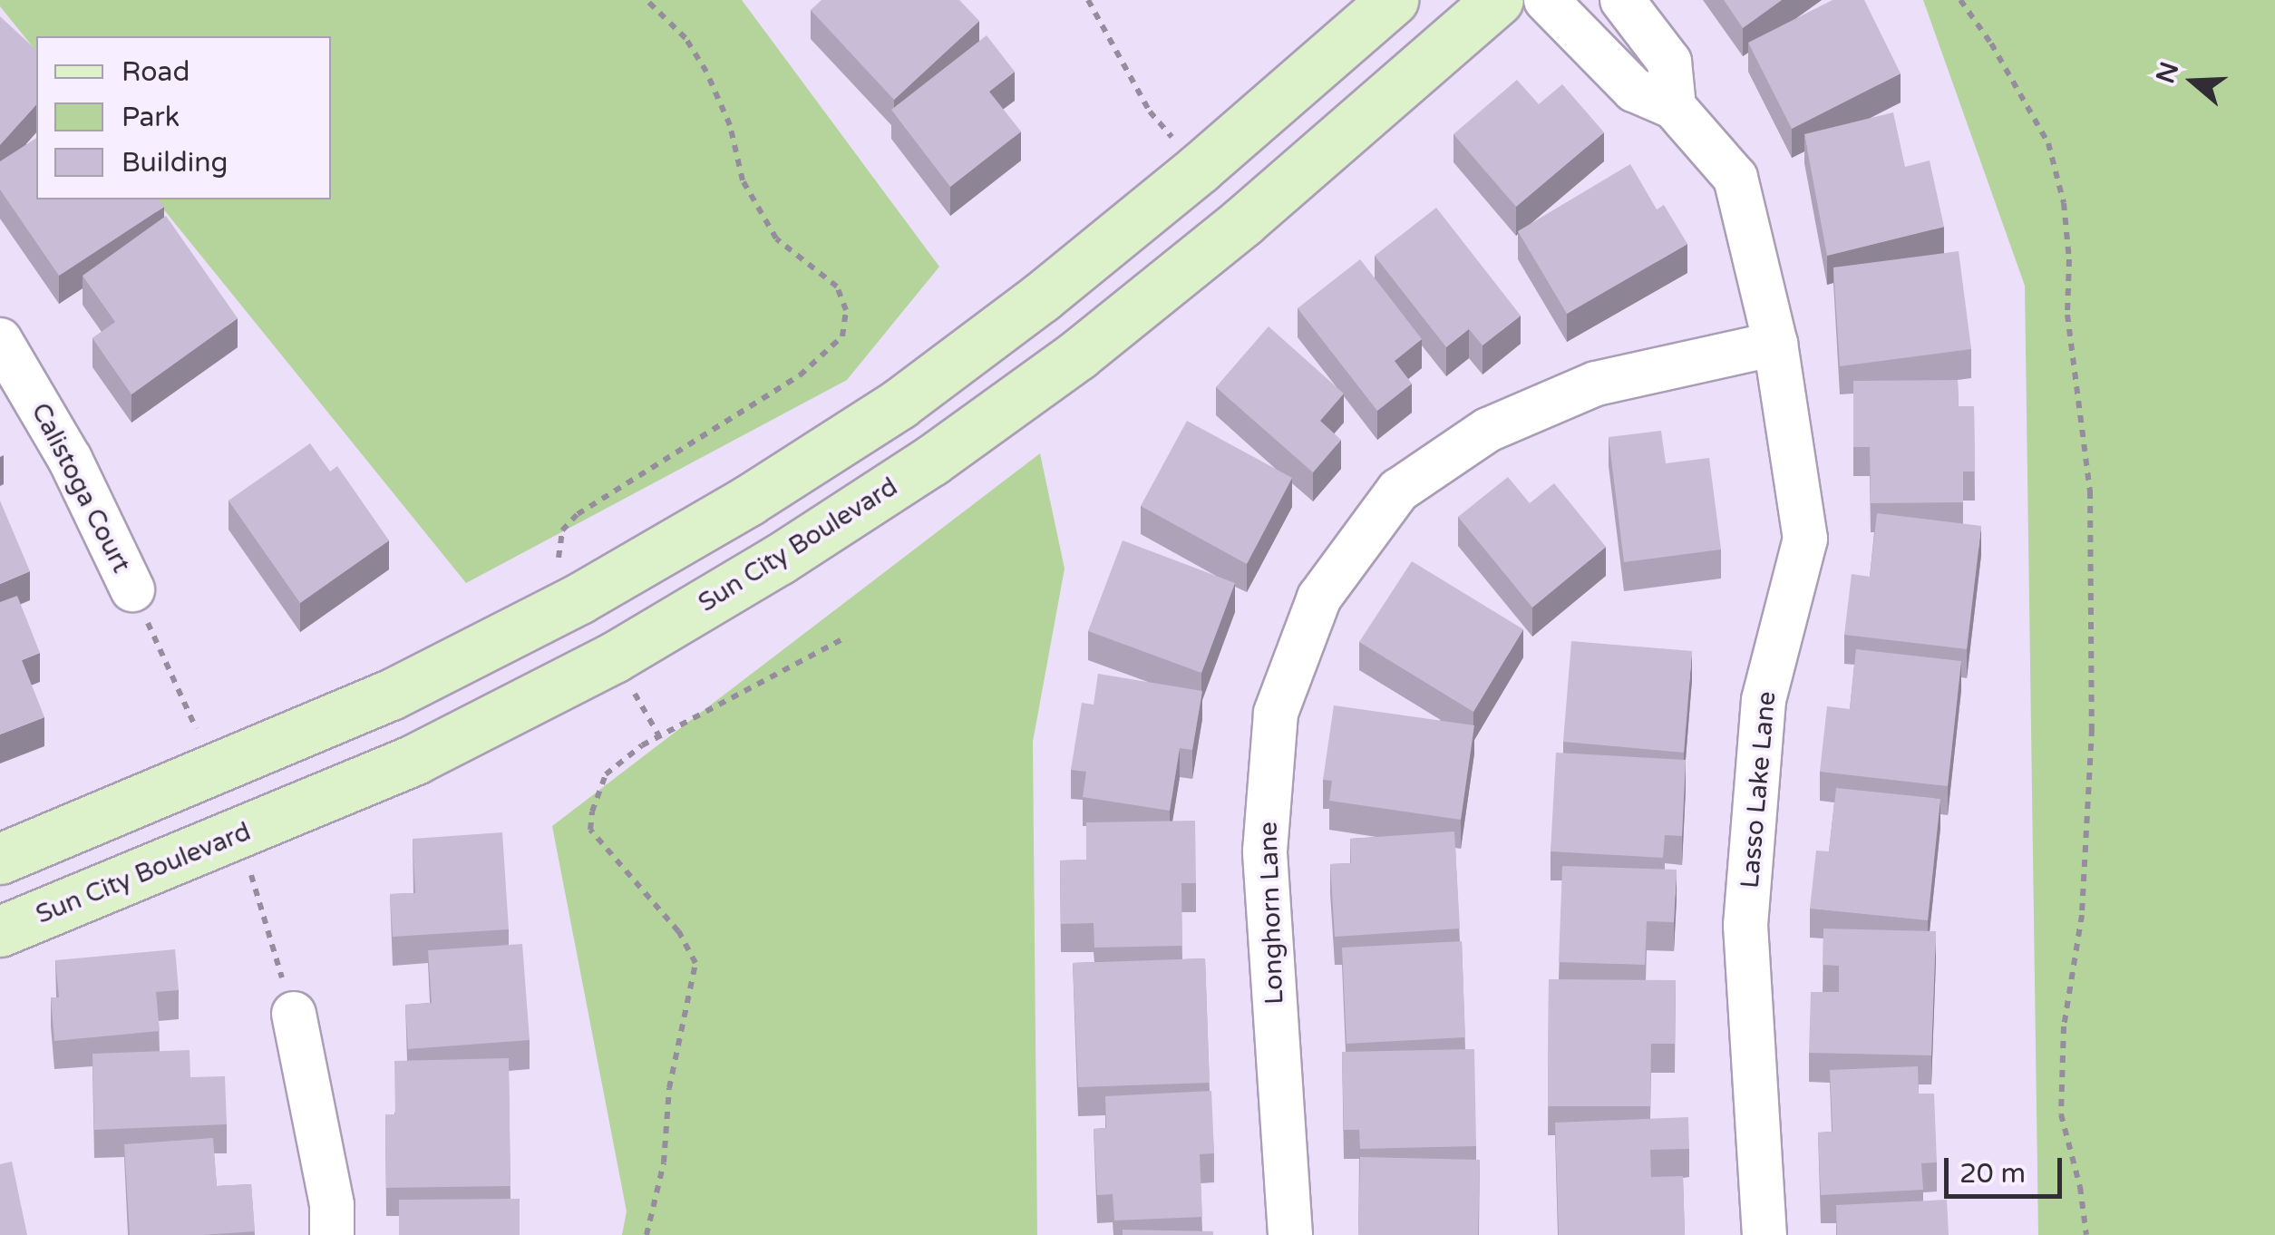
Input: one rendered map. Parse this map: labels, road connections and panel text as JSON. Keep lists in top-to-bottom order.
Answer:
{
  "streets": {
    "street": [
      "Calistoga Court",
      "Sun City Boulevard",
      "Lasso Lake Lane",
      "Longhorn Lane"
    ]
  },
  "crossings": [
    ["Lasso Lake Lane", "Longhorn Lane"]
  ],
  "legend": ["Road", "Park", "Building"],
  "scale_bar": "20 m",
  "north": "left"
}
